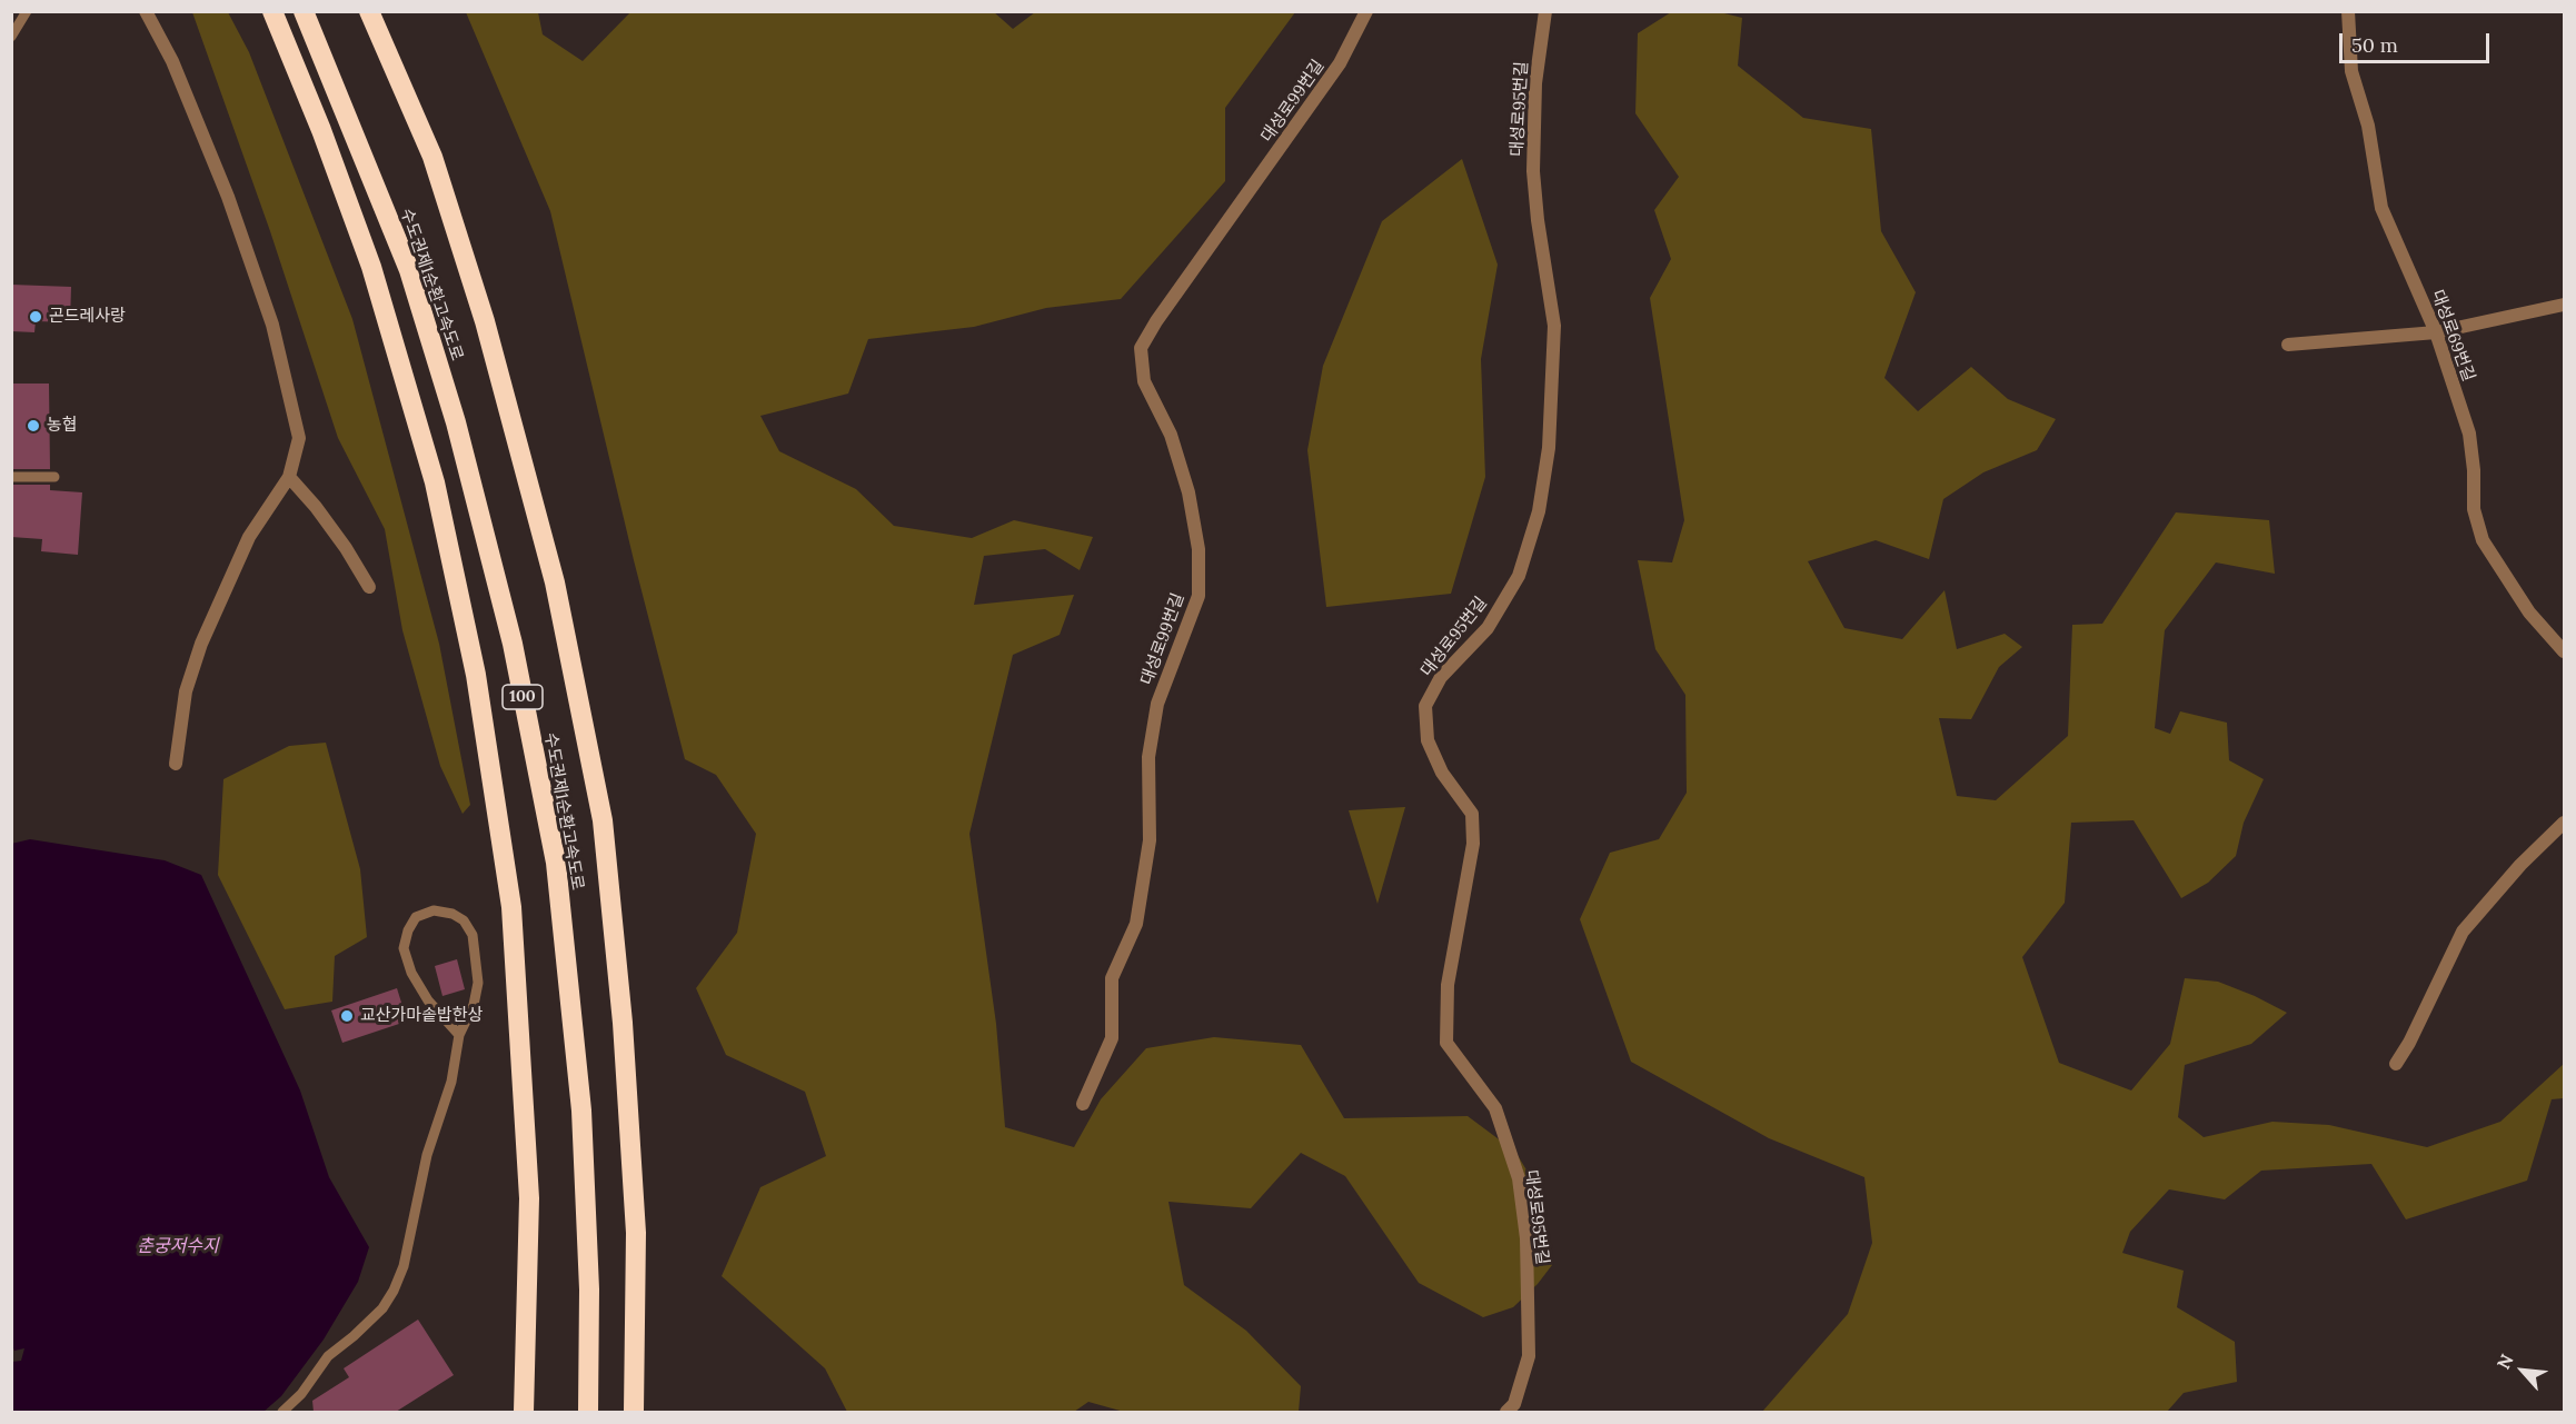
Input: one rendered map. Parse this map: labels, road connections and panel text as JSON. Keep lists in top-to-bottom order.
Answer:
{
  "streets": {
    "highway": ["수도권제1순환고속도로", "100"],
    "street": ["대성로99번길", "대성로95번길", "대성로69번길"]
  },
  "water": ["춘궁저수지"],
  "places": ["곤드레사랑", "농협", "교산가마솥밥한상"],
  "scale_bar": "50 m",
  "north": "top left"
}
